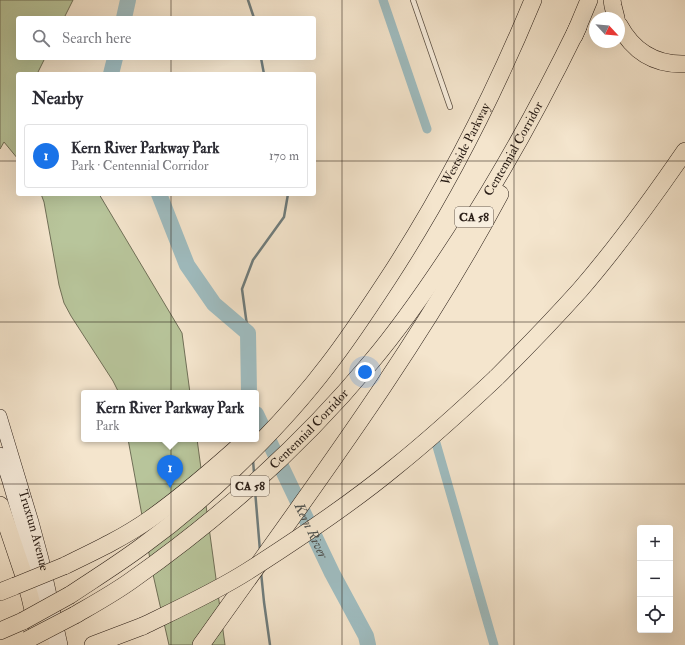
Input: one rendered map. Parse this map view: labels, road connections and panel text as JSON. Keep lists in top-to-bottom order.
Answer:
{
  "streets": {
    "highway": ["Westside Parkway", "Centennial Corridor", "CA 58"],
    "main road": ["Truxtun Avenue"]
  },
  "crossings": [
    ["Westside Parkway", "Centennial Corridor"]
  ],
  "water": ["Kern River"],
  "north": "bottom right",
  "page": {
    "search": "Search here",
    "heading": "Nearby",
    "list": [
      {
        "mark": "1",
        "name": "Kern River Parkway Park",
        "note": "Park · Centennial Corridor",
        "value": "170 m"
      }
    ],
    "popup": ["Kern River Parkway Park", "Park"],
    "pins": "1",
    "map_buttons": ["+", "−"]
  }
}
